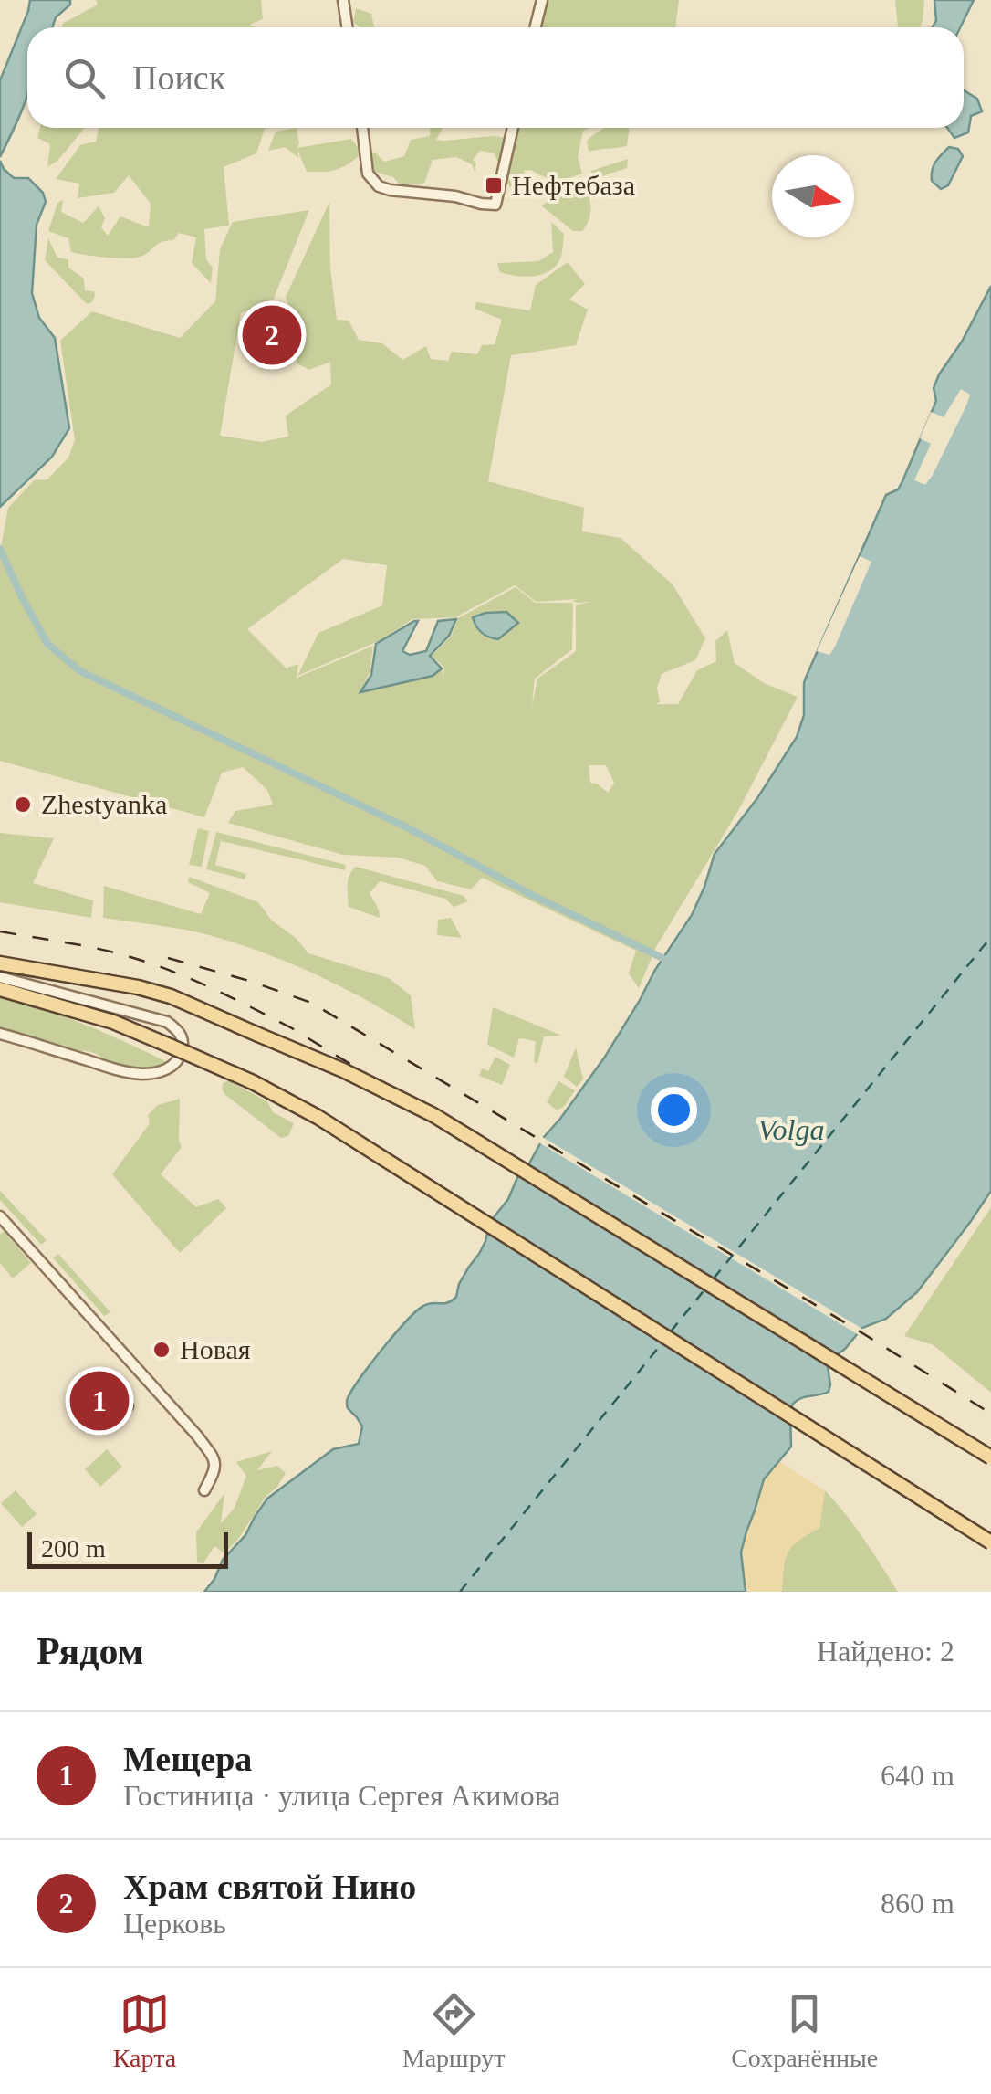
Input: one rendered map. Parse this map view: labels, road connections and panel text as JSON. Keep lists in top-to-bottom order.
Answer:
{
  "water": ["Volga"],
  "places": {
    "transit": ["Нефтебаза"],
    "other": ["Zhestyanka", "Новая"]
  },
  "scale_bar": "200 m",
  "north": "right",
  "page": {
    "search": "Поиск",
    "pins": ["2", "1"],
    "scale": "200 m",
    "heading": ["Рядом", "Найдено: 2"],
    "list": [
      {
        "mark": "1",
        "name": "Мещера",
        "note": "Гостиница · улица Сергея Акимова",
        "value": "640 m"
      },
      {
        "mark": "2",
        "name": "Храм святой Нино",
        "note": "Церковь",
        "value": "860 m"
      }
    ],
    "nav": ["Карта", "Маршрут", "Сохранённые"]
  }
}
